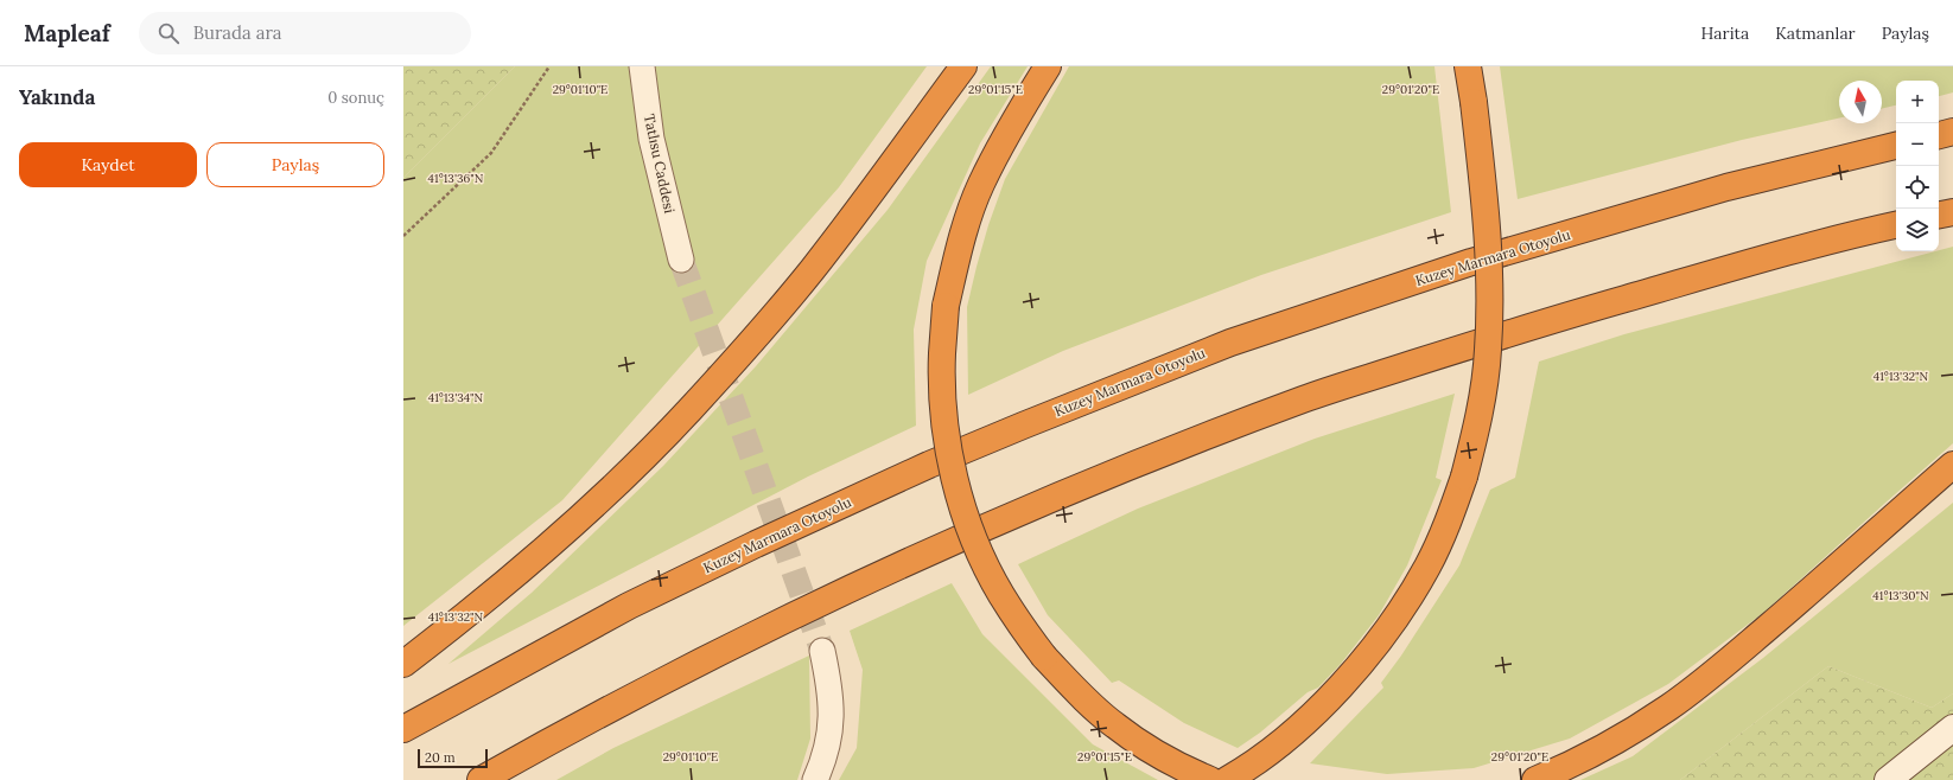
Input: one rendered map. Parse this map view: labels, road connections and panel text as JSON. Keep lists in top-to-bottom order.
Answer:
{
  "streets": {
    "highway": ["Kuzey Marmara Otoyolu"],
    "street": ["Tatlısu Caddesi"]
  },
  "scale_bar": "20 m",
  "north": "top",
  "page": {
    "header": "Mapleaf",
    "search": "Burada ara",
    "nav": ["Harita", "Katmanlar", "Paylaş"],
    "heading": ["Yakında", "0 sonuç"],
    "map_buttons": ["+", "−"],
    "buttons": ["Kaydet", "Paylaş"],
    "scale": "20 m"
  },
  "coordinates": [
    "29°01'15\"E",
    "29°01'10\"E",
    "29°01'20\"E",
    "41°13'36\"N",
    "41°13'32\"N",
    "41°13'34\"N",
    "41°13'30\"N"
  ]
}
